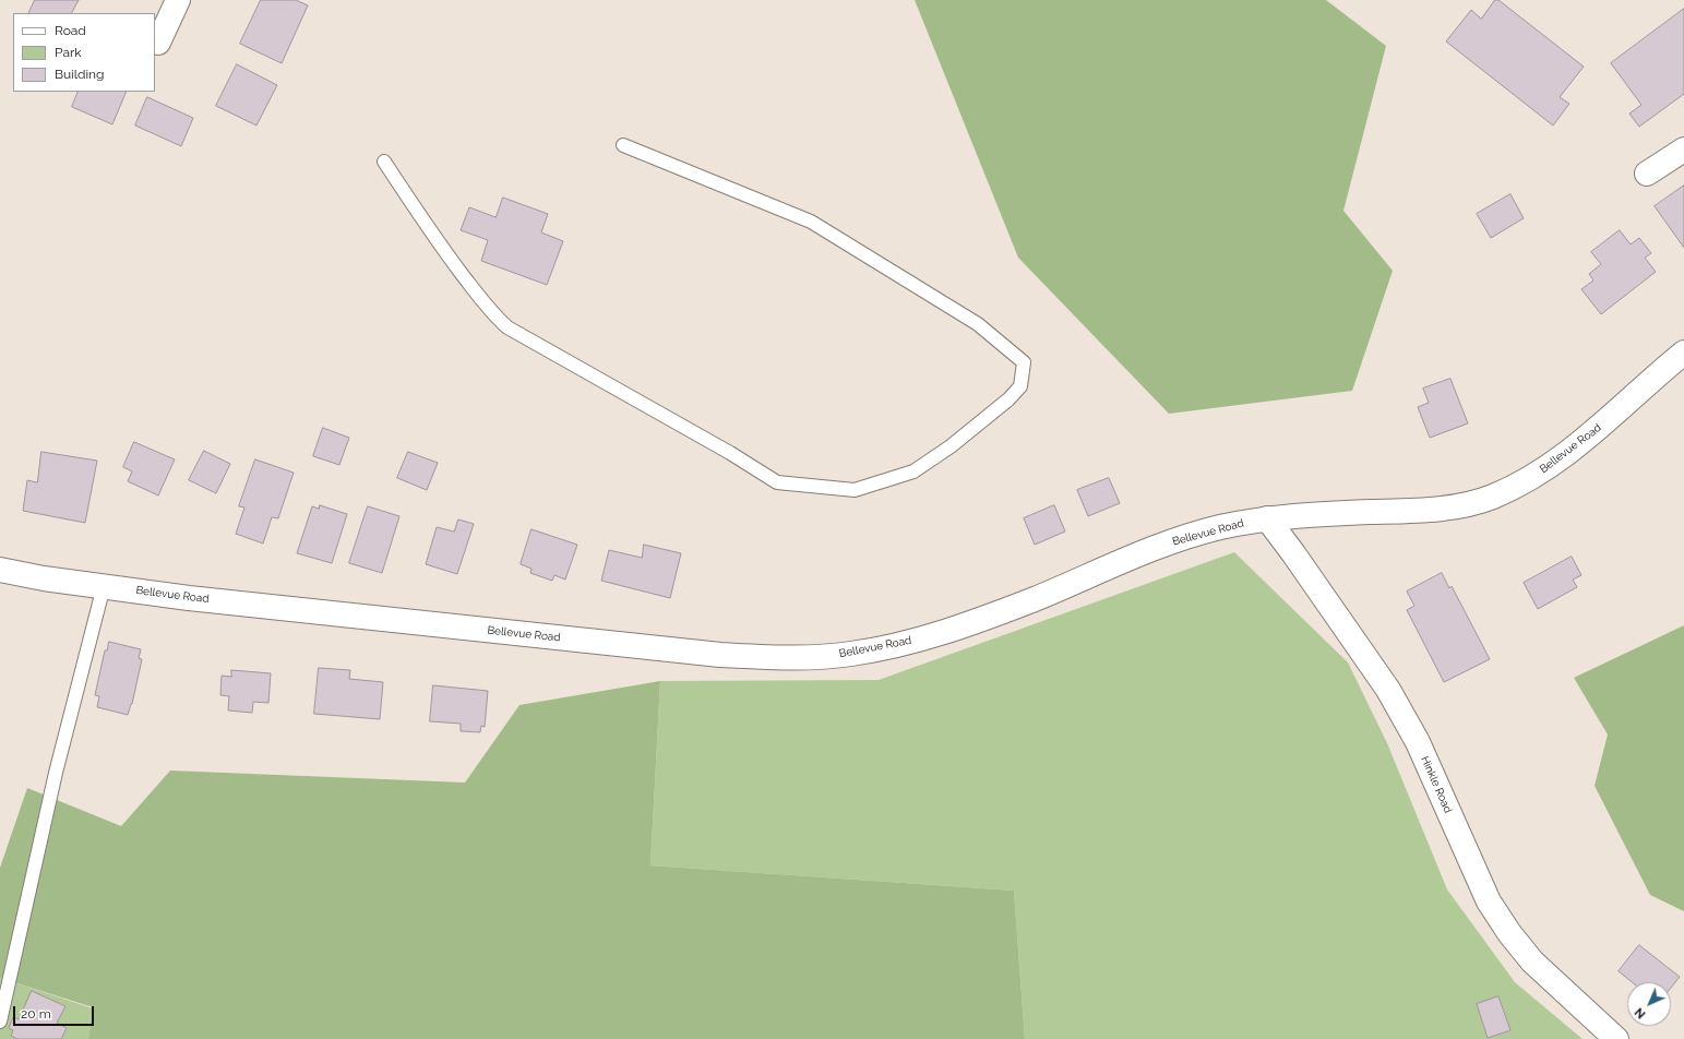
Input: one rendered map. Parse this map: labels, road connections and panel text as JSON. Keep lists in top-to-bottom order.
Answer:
{
  "streets": {
    "street": ["Bellevue Road", "Hinkle Road"]
  },
  "crossings": [
    ["Bellevue Road", "Hinkle Road"]
  ],
  "legend": ["Road", "Park", "Building"],
  "scale_bar": "20 m",
  "north": "bottom left"
}
